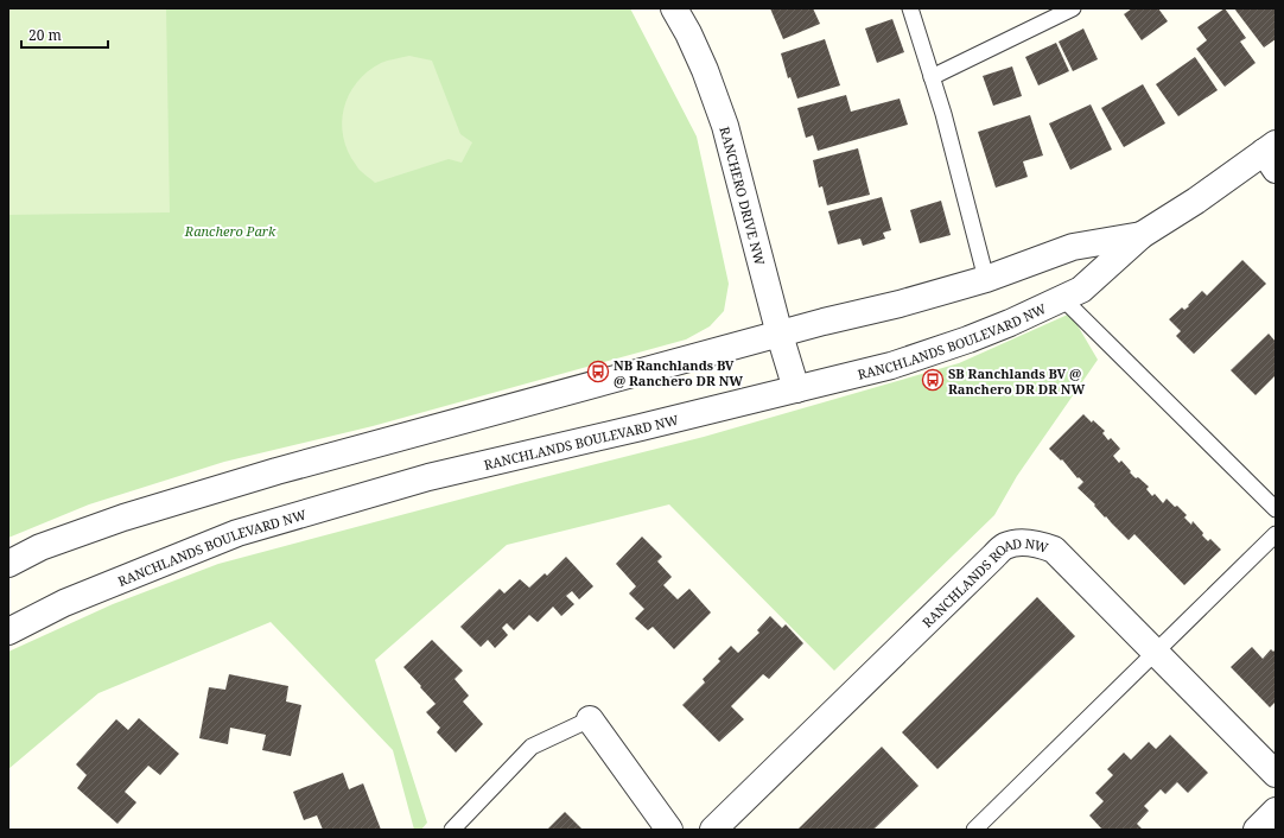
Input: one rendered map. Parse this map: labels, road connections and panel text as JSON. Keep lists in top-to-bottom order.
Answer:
{
  "streets": {
    "street": ["RANCHERO DRIVE NW", "RANCHLANDS BOULEVARD NW", "RANCHLANDS ROAD NW"]
  },
  "crossings": [
    ["RANCHERO DRIVE NW", "RANCHLANDS BOULEVARD NW"]
  ],
  "parks": ["Ranchero Park"],
  "places": {
    "bus stop": ["NB Ranchlands BV @ Ranchero DR NW", "SB Ranchlands BV @ Ranchero DR DR NW"]
  },
  "scale_bar": "20 m"
}
